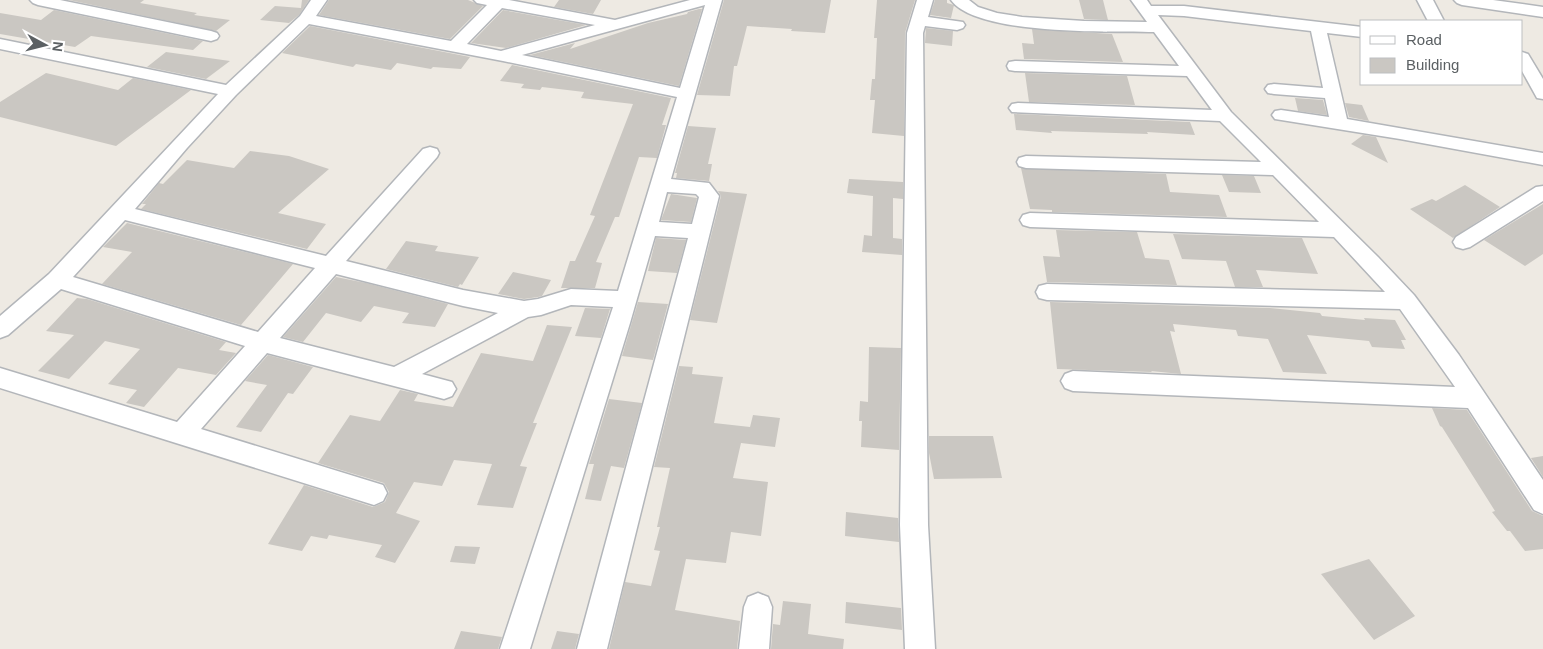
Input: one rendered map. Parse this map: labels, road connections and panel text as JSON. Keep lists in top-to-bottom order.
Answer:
{
  "legend": ["Road", "Building"],
  "north": "right"
}
